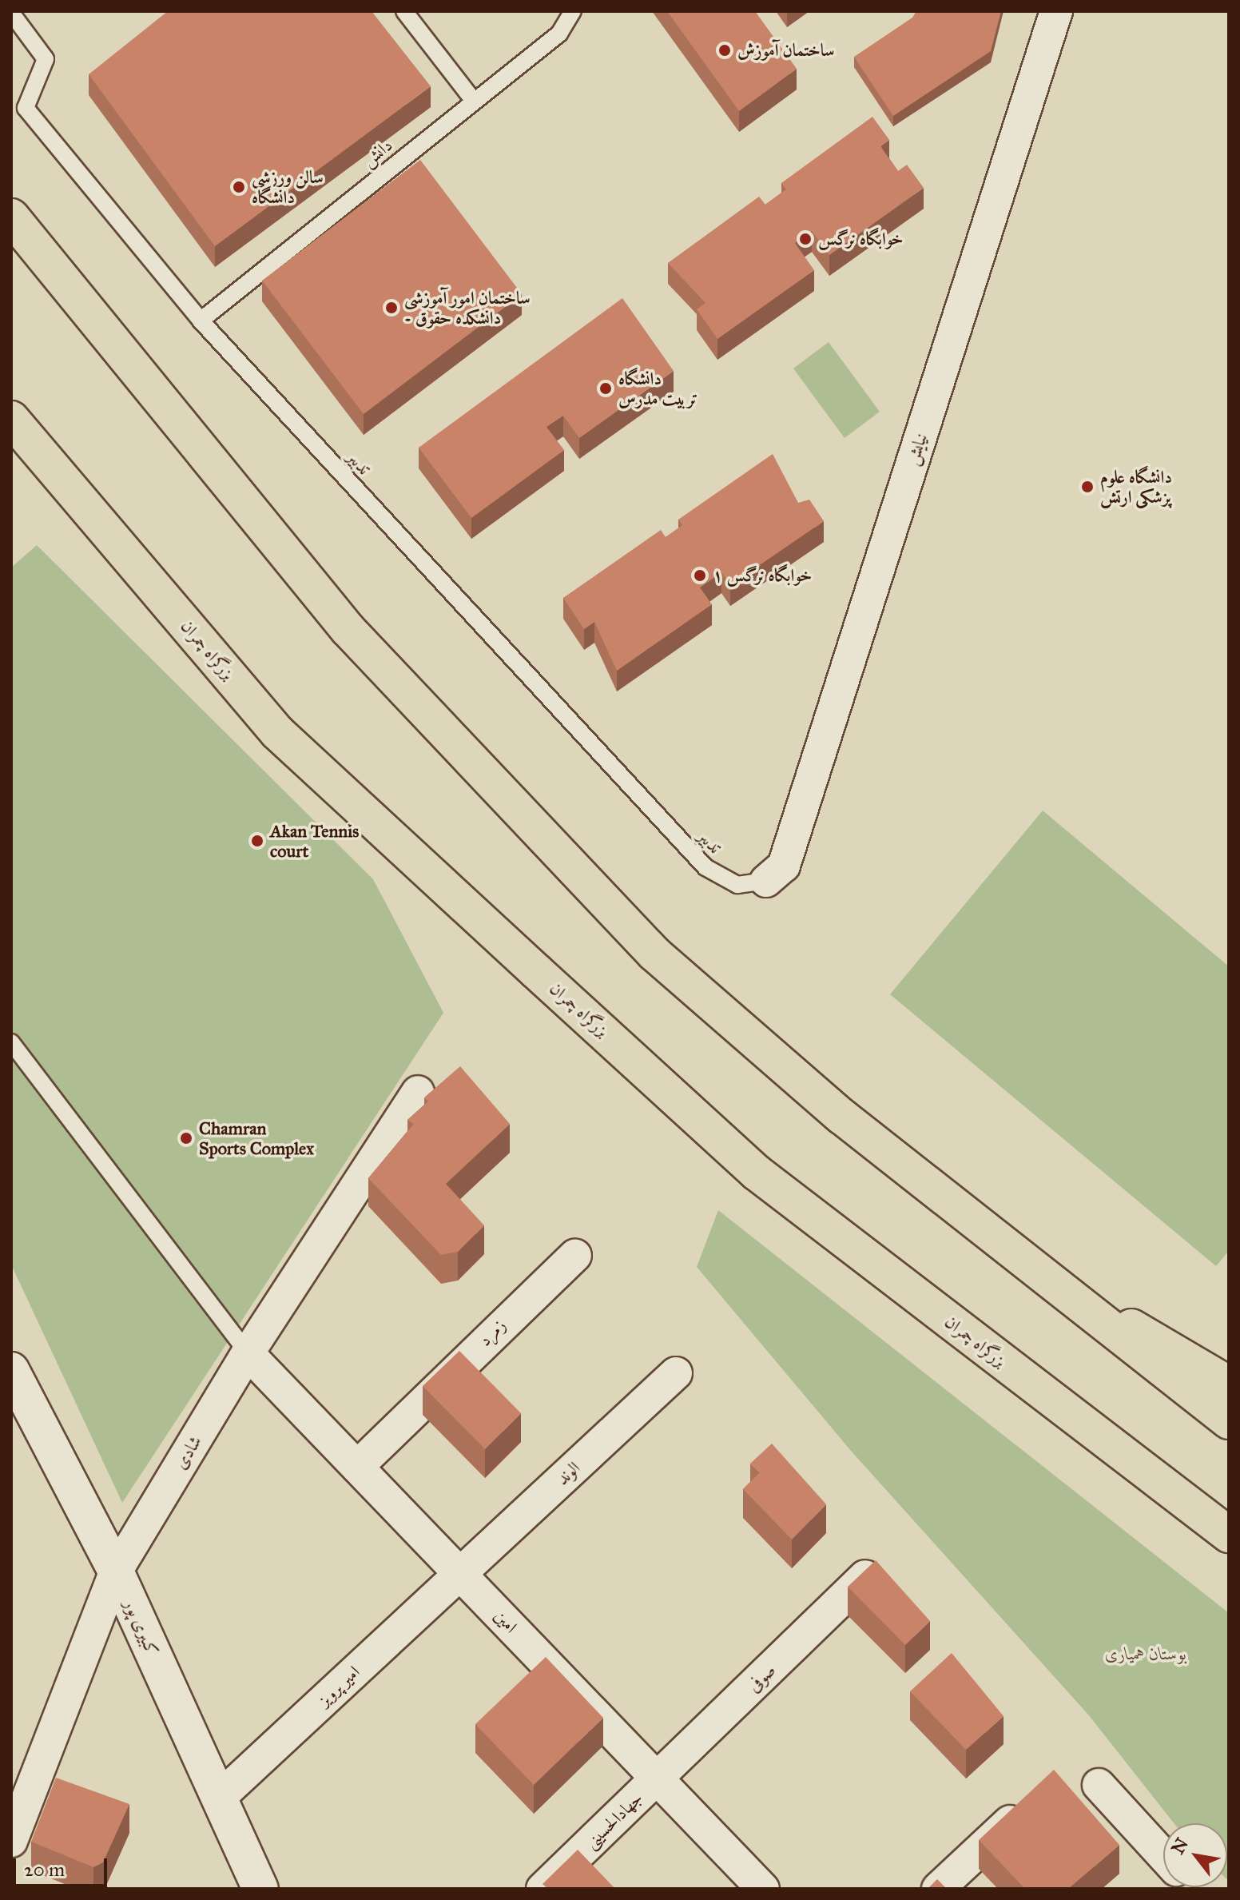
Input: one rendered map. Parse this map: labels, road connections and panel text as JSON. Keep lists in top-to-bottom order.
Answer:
{
  "streets": {
    "highway": ["بزرگراه چمران"],
    "street": [
      "نیایش",
      "زمرد",
      "شادی",
      "الوند",
      "امین",
      "کبیری پور",
      "صوفی",
      "امیر پرویز",
      "جهادالحسینی"
    ],
    "lane": ["دانش", "تدبیر"]
  },
  "crossings": [
    ["دانش", "تدبیر"],
    ["نیایش", "تدبیر"],
    ["زمرد", "امین"],
    ["شادی", "امین"],
    ["شادی", "کبیری پور"],
    ["الوند", "امین"],
    ["الوند", "امیر پرویز"],
    ["امین", "صوفی"],
    ["امین", "امیر پرویز"],
    ["امین", "جهادالحسینی"],
    ["کبیری پور", "امیر پرویز"],
    ["صوفی", "جهادالحسینی"]
  ],
  "parks": ["بوستان همیاری"],
  "places": [
    "ساختمان آموزش",
    "سالن ورزشی دانشگاه",
    "خوابگاه نرگس",
    "ساختمان امور آموزشی - دانشکده حقوق",
    "دانشگاه تربیت مدرس",
    "دانشگاه علوم پزشکی ارتش",
    "خوابگاه نرگس ۱",
    "Akan Tennis court",
    "Chamran Sports Complex"
  ],
  "scale_bar": "20 m",
  "north": "top left"
}
